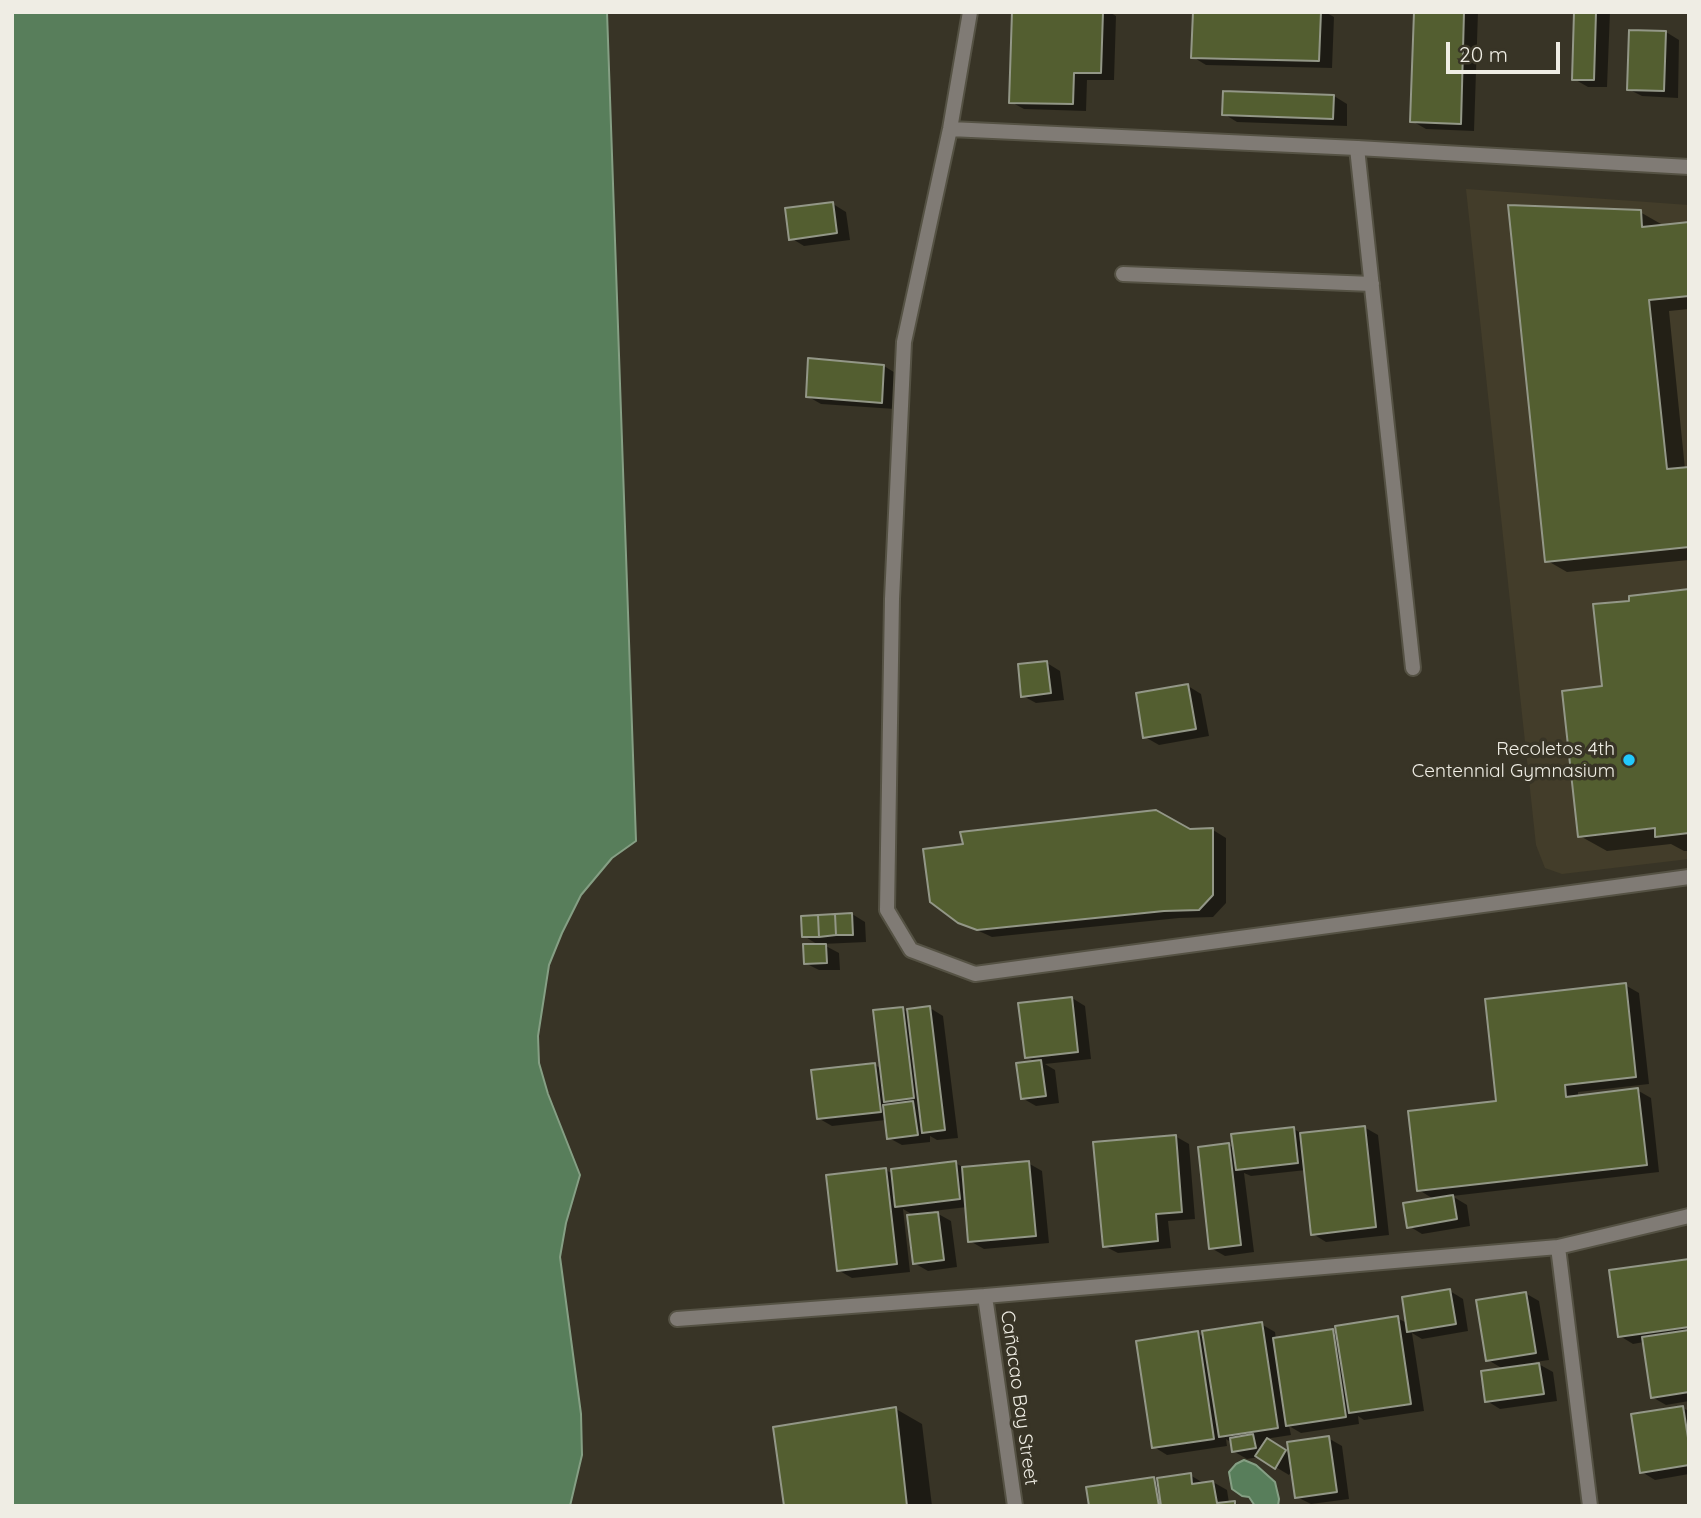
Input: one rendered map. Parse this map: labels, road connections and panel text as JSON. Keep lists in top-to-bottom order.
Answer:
{
  "streets": {
    "street": ["Cañacao Bay Street"]
  },
  "places": ["Recoletos 4th Centennial Gymnasium"],
  "scale_bar": "20 m"
}
